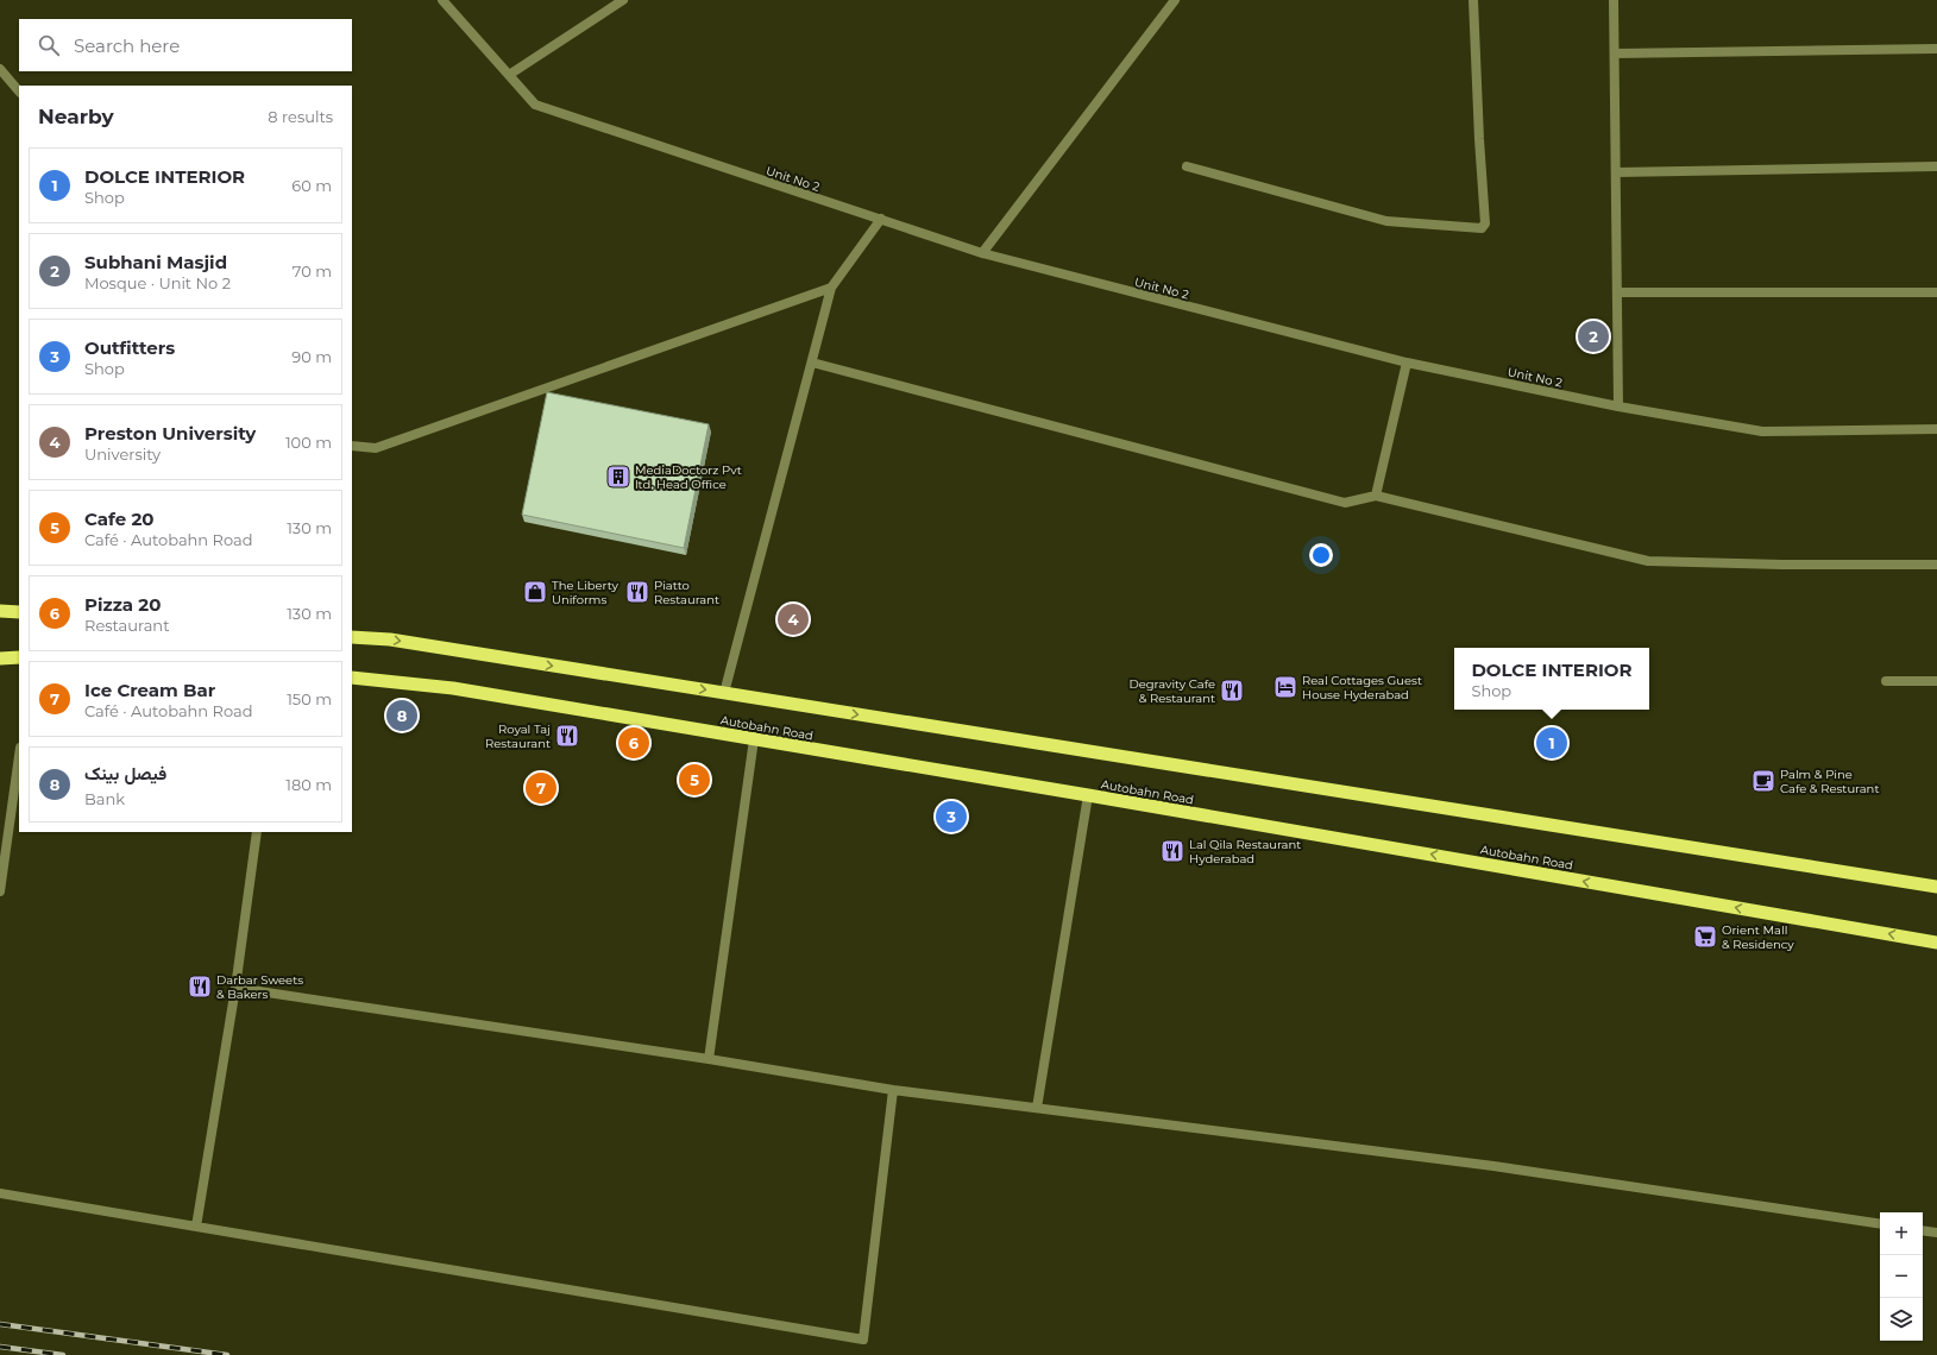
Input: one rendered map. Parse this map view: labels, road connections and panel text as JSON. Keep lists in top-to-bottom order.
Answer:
{
  "streets": {
    "highway": ["Autobahn Road"],
    "street": ["Unit No 2"]
  },
  "places": {
    "building": ["MediaDoctorz Pvt ltd. Head Office"],
    "shop": ["The Liberty Uniforms"],
    "restaurant": [
      "Piatto Restaurant",
      "Degravity Cafe & Restaurant",
      "Royal Taj Restaurant",
      "Lal Qila Restaurant Hyderabad",
      "Darbar Sweets & Bakers"
    ],
    "hotel": ["Real Cottages Guest House Hyderabad"],
    "cafe": ["Palm & Pine Cafe & Resturant"],
    "supermarket": ["Orient Mall & Residency"]
  },
  "page": {
    "search": "Search here",
    "heading": ["Nearby", "8 results"],
    "list": [
      {
        "mark": "1",
        "name": "DOLCE INTERIOR",
        "note": "Shop",
        "value": "60 m"
      },
      {
        "mark": "2",
        "name": "Subhani Masjid",
        "note": "Mosque · Unit No 2",
        "value": "70 m"
      },
      {
        "mark": "3",
        "name": "Outfitters",
        "note": "Shop",
        "value": "90 m"
      },
      {
        "mark": "4",
        "name": "Preston University",
        "note": "University",
        "value": "100 m"
      },
      {
        "mark": "5",
        "name": "Cafe 20",
        "note": "Café · Autobahn Road",
        "value": "130 m"
      },
      {
        "mark": "6",
        "name": "Pizza 20",
        "note": "Restaurant",
        "value": "130 m"
      },
      {
        "mark": "7",
        "name": "Ice Cream Bar",
        "note": "Café · Autobahn Road",
        "value": "150 m"
      },
      {
        "mark": "8",
        "name": "فیصل بینک",
        "note": "Bank",
        "value": "180 m"
      }
    ],
    "pins": [
      "2",
      "4",
      "8",
      "1",
      "6",
      "5",
      "7",
      "3"
    ],
    "popup": ["DOLCE INTERIOR", "Shop"],
    "map_buttons": ["+", "−"]
  }
}
